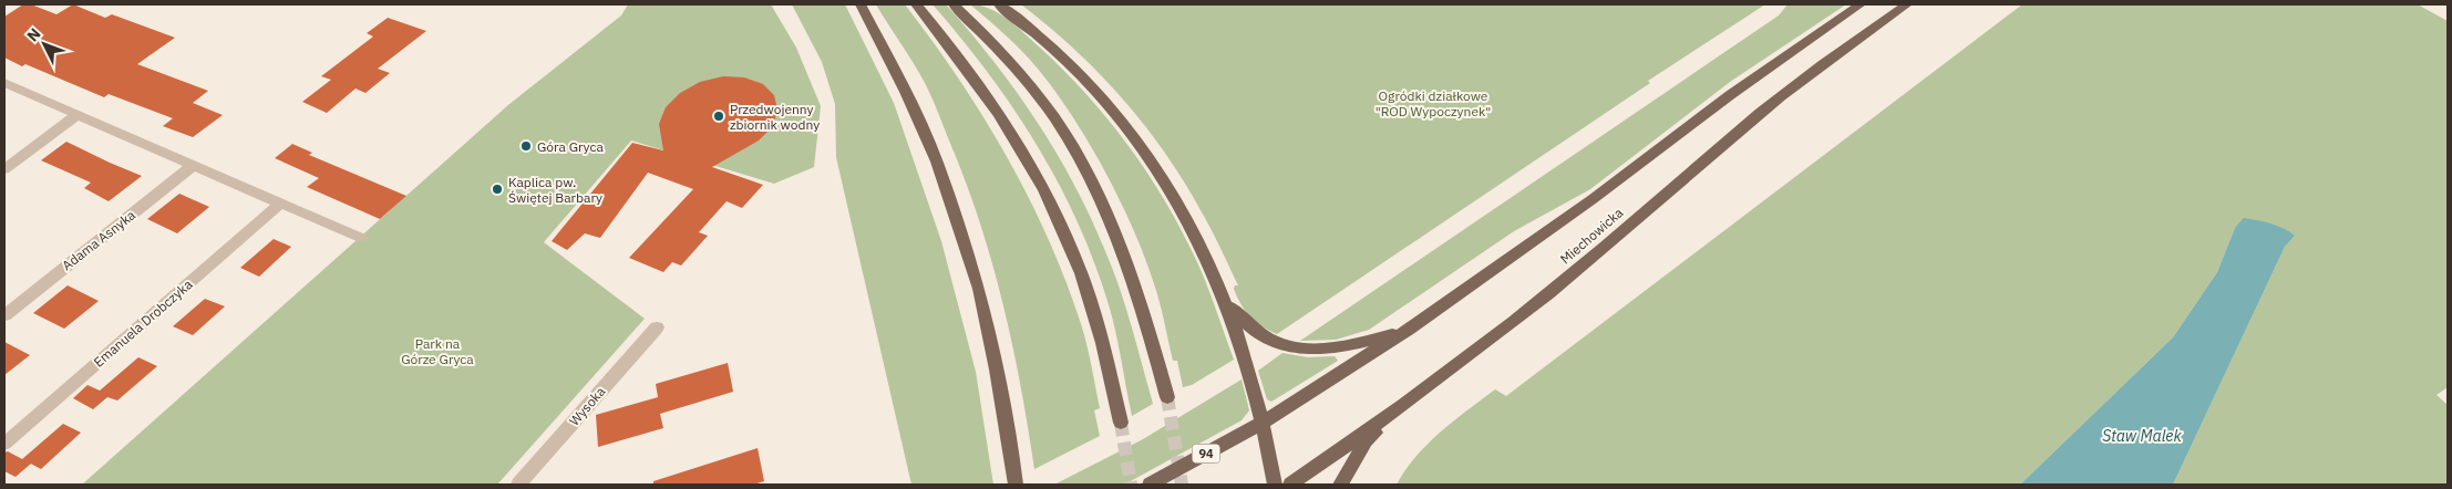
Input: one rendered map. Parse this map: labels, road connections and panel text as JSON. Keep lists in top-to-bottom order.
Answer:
{
  "streets": {
    "main road": ["Miechowicka", "94"],
    "street": ["Adama Asnyka", "Emanuela Drobczyka", "Wysoka"]
  },
  "crossings": [
    ["Miechowicka", "94"]
  ],
  "water": ["Staw Malek"],
  "parks": ["Ogródki działkowe \"ROD Wypoczynek\"", "Park na Górze Gryca"],
  "places": ["Przedwojenny zbiornik wodny", "Góra Gryca", "Kaplica pw. Świętej Barbary"],
  "north": "top left"
}
